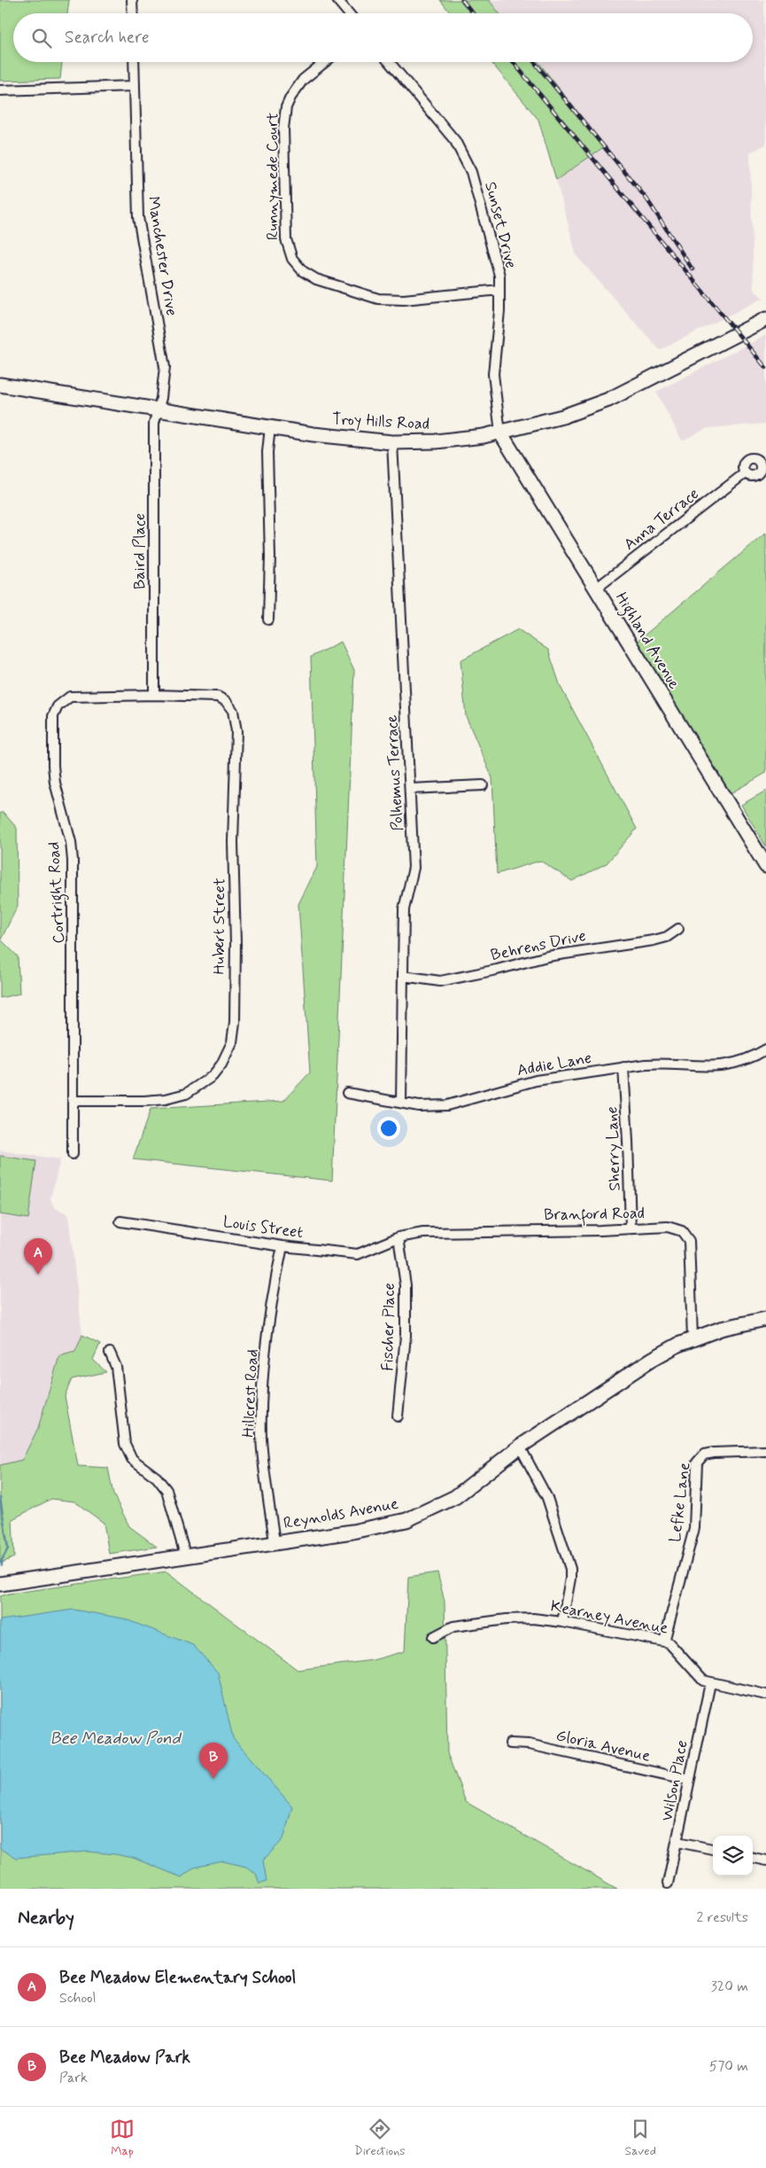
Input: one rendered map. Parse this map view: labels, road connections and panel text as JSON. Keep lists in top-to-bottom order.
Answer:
{
  "streets": {
    "street": [
      "Runnymede Court",
      "Sunset Drive",
      "Manchester Drive",
      "Troy Hills Road",
      "Anna Terrace",
      "Baird Place",
      "Highland Avenue",
      "Polhemus Terrace",
      "Cortright Road",
      "Hubert Street",
      "Behrens Drive",
      "Addie Lane",
      "Sherry Lane",
      "Branford Road",
      "Louis Street",
      "Fischer Place",
      "Hillcrest Road",
      "Lefke Lane",
      "Reynolds Avenue",
      "Kearney Avenue",
      "Gloria Avenue",
      "Wilson Place"
    ]
  },
  "crossings": [
    ["Runnymede Court", "Sunset Drive"],
    ["Sunset Drive", "Troy Hills Road"],
    ["Sunset Drive", "Highland Avenue"],
    ["Manchester Drive", "Troy Hills Road"],
    ["Manchester Drive", "Baird Place"],
    ["Troy Hills Road", "Baird Place"],
    ["Troy Hills Road", "Highland Avenue"],
    ["Troy Hills Road", "Polhemus Terrace"],
    ["Anna Terrace", "Highland Avenue"],
    ["Baird Place", "Cortright Road"],
    ["Baird Place", "Hubert Street"],
    ["Polhemus Terrace", "Behrens Drive"],
    ["Polhemus Terrace", "Addie Lane"],
    ["Cortright Road", "Hubert Street"],
    ["Addie Lane", "Sherry Lane"],
    ["Sherry Lane", "Branford Road"],
    ["Branford Road", "Louis Street"],
    ["Branford Road", "Fischer Place"],
    ["Branford Road", "Reynolds Avenue"],
    ["Louis Street", "Fischer Place"],
    ["Louis Street", "Hillcrest Road"],
    ["Hillcrest Road", "Reynolds Avenue"],
    ["Lefke Lane", "Kearney Avenue"],
    ["Kearney Avenue", "Wilson Place"],
    ["Gloria Avenue", "Wilson Place"]
  ],
  "water": ["Bee Meadow Pond"],
  "page": {
    "search": "Search here",
    "pins": ["A", "B"],
    "heading": ["Nearby", "2 results"],
    "list": [
      {
        "mark": "A",
        "name": "Bee Meadow Elementary School",
        "note": "School",
        "value": "320 m"
      },
      {
        "mark": "B",
        "name": "Bee Meadow Park",
        "note": "Park",
        "value": "570 m"
      }
    ],
    "nav": ["Map", "Directions", "Saved"]
  }
}
